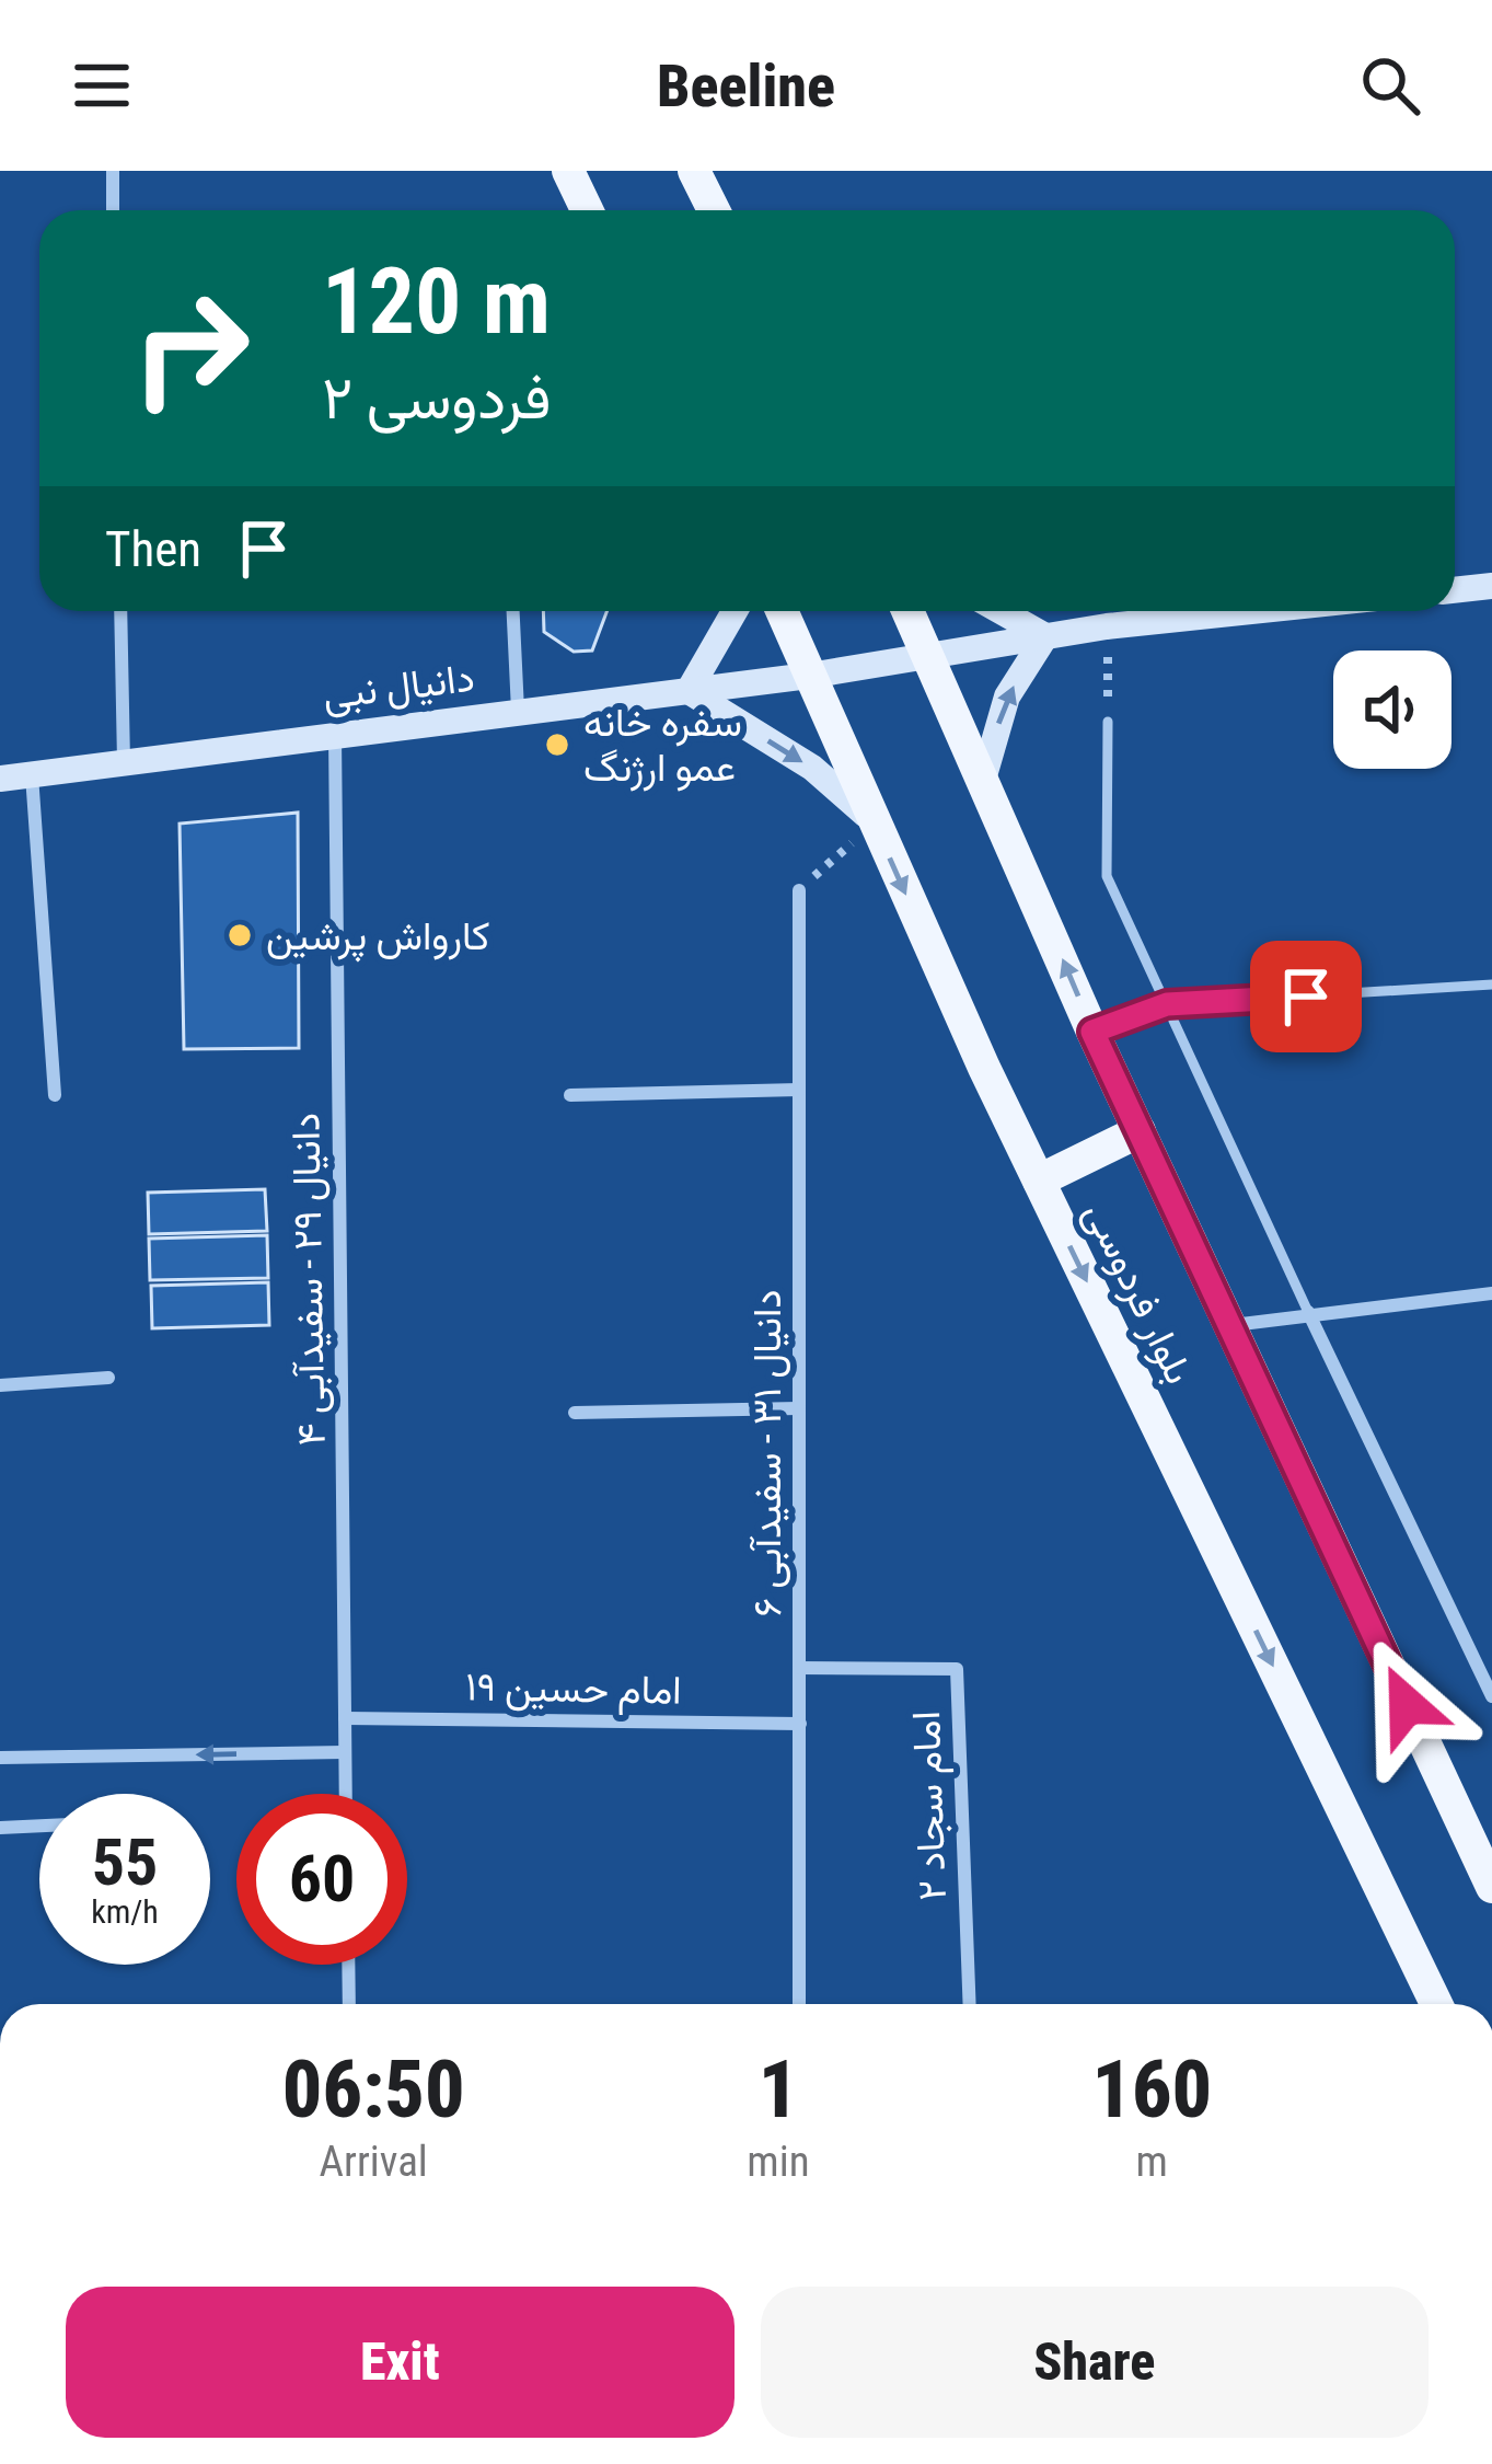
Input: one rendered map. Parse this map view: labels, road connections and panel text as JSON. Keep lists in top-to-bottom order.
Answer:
{
  "streets": {
    "main road": ["دانیال نبی", "بلوار فردوسی"],
    "street": [
      "دانیال ۲۹ - سفیدآبی ۴",
      "دانیال ۳۱ - سفیدآبی ۶",
      "امام حسین ۱۹",
      "امام سجاد ۲"
    ]
  },
  "crossings": [
    ["دانیال نبی", "دانیال ۲۹ - سفیدآبی ۴"],
    ["دانیال نبی", "بلوار فردوسی"],
    ["دانیال ۲۹ - سفیدآبی ۴", "امام حسین ۱۹"],
    ["دانیال ۳۱ - سفیدآبی ۶", "امام حسین ۱۹"],
    ["دانیال ۳۱ - سفیدآبی ۶", "امام سجاد ۲"]
  ],
  "places": ["سفره خانه عمو ارژنگ", "کارواش پرشین"],
  "page": {
    "header": "Beeline",
    "turn": ["120 m", "فردوسی ۲"],
    "then": "Then",
    "speed": "55 km/h",
    "limit": "60",
    "eta": [
      "06:50",
      "Arrival",
      "1",
      "min",
      "160",
      "m"
    ],
    "buttons": ["Exit", "Share"]
  }
}
